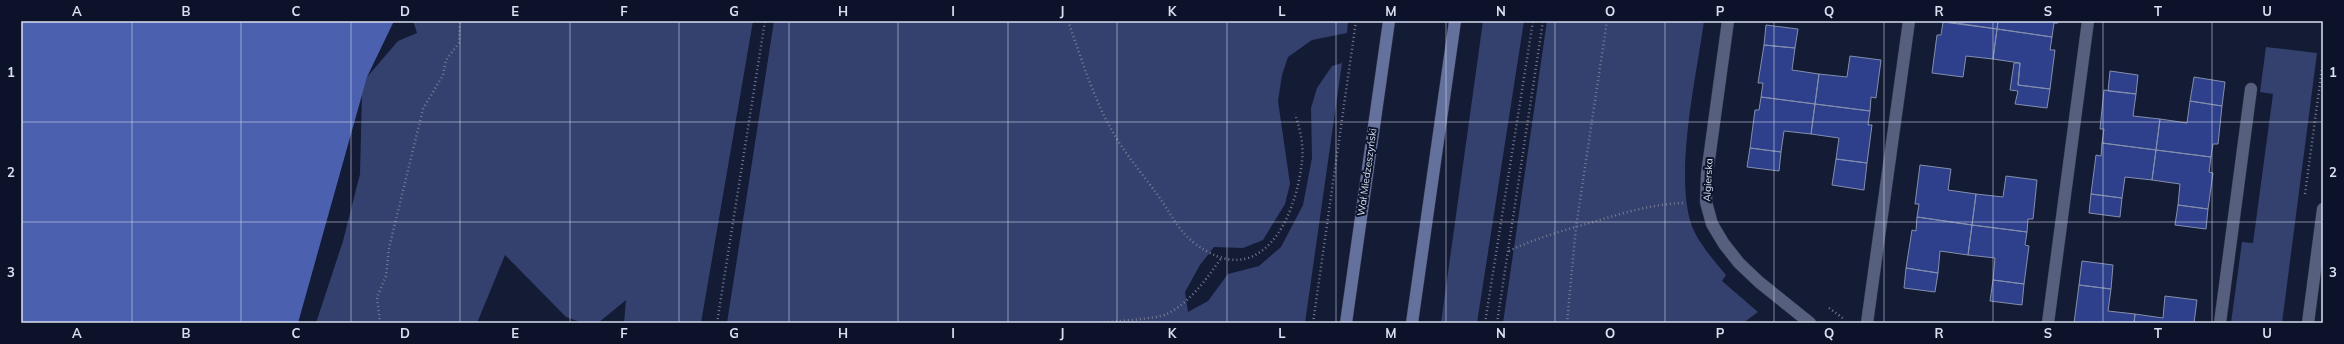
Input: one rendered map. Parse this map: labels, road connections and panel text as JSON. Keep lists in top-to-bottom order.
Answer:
{
  "streets": {
    "main road": ["Wał Miedzeszyński"],
    "street": ["Algierska"]
  },
  "grid": {
    "columns": [
      "A",
      "B",
      "C",
      "D",
      "E",
      "F",
      "G",
      "H",
      "I",
      "J",
      "K",
      "L",
      "M",
      "N",
      "O",
      "P",
      "Q",
      "R",
      "S",
      "T",
      "U"
    ],
    "rows": ["1", "2", "3"]
  }
}
